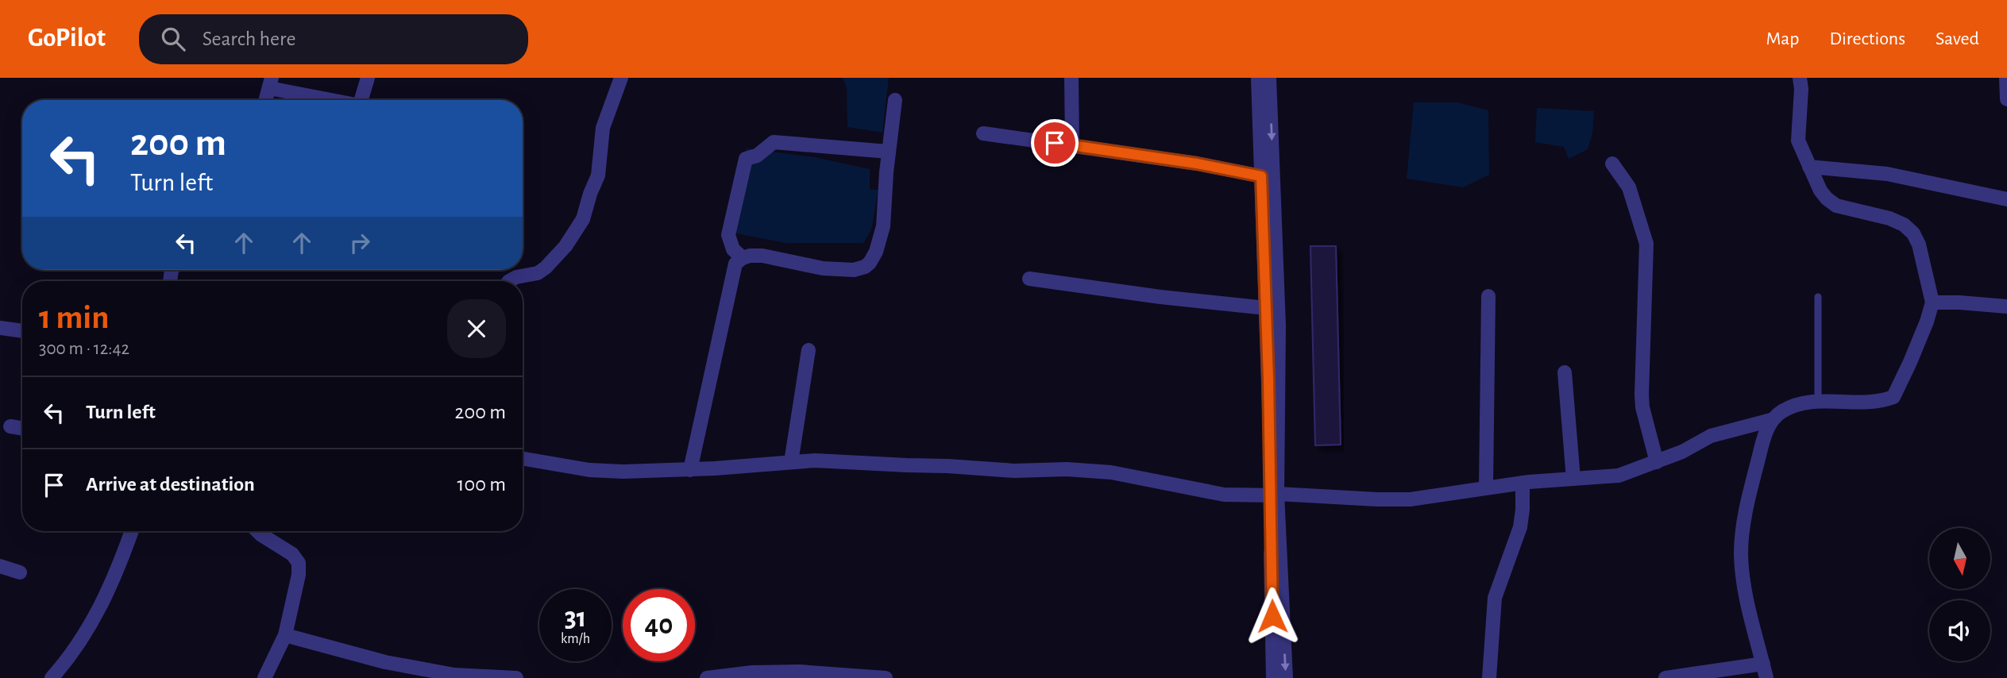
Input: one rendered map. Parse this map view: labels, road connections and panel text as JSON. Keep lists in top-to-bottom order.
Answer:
{
  "north": "bottom",
  "page": {
    "header": "GoPilot",
    "search": "Search here",
    "nav": ["Map", "Directions", "Saved"],
    "turn": ["200 m", "Turn left"],
    "heading": ["1 min", "300 m · 12:42"],
    "list": [
      {
        "name": "Turn left",
        "value": "200 m"
      },
      {
        "name": "Arrive at destination",
        "value": "100 m"
      }
    ],
    "speed": "31 km/h",
    "limit": "40"
  }
}
